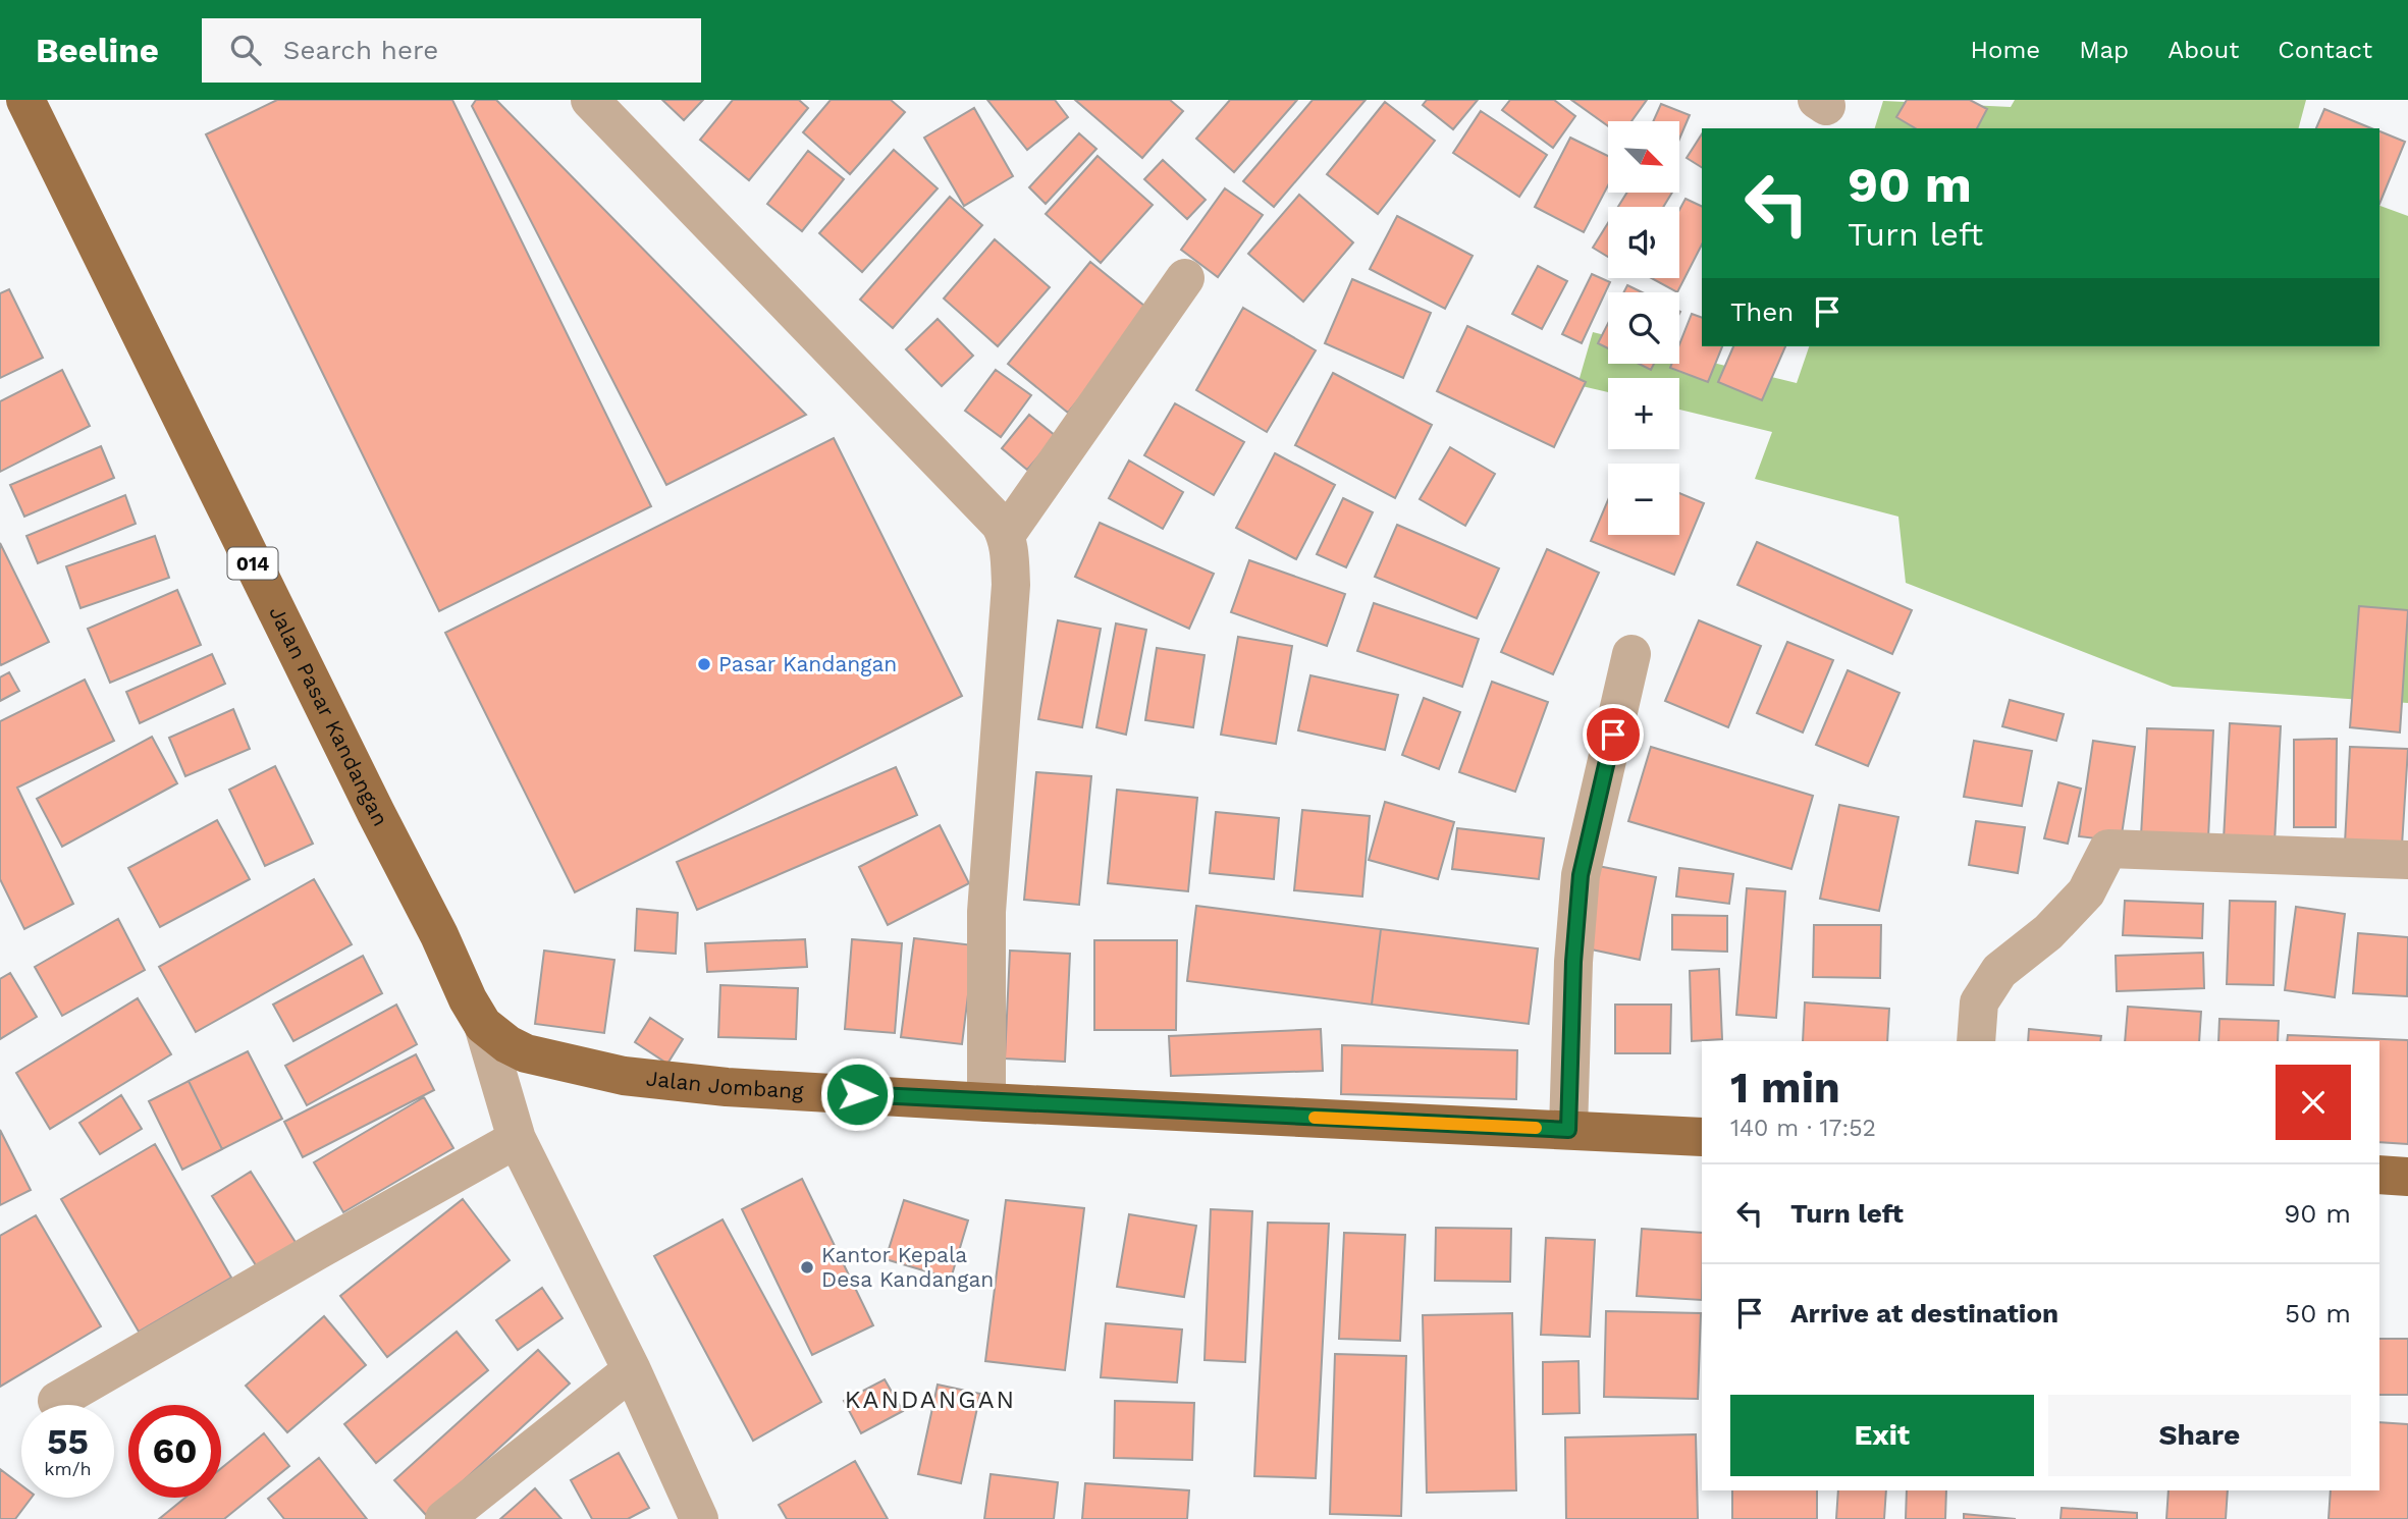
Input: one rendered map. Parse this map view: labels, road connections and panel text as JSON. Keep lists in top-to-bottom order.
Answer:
{
  "streets": {
    "main road": ["014", "Jalan Pasar Kandangan", "Jalan Jombang"]
  },
  "crossings": [
    ["Jalan Pasar Kandangan", "Jalan Jombang"]
  ],
  "districts": ["KANDANGAN"],
  "places": ["Pasar Kandangan", "Kantor Kepala Desa Kandangan"],
  "north": "bottom right",
  "page": {
    "header": "Beeline",
    "search": "Search here",
    "nav": [
      "Home",
      "Map",
      "About",
      "Contact"
    ],
    "map_buttons": ["+", "−"],
    "turn": ["90 m", "Turn left"],
    "then": "Then",
    "heading": ["1 min", "140 m · 17:52"],
    "list": [
      {
        "name": "Turn left",
        "value": "90 m"
      },
      {
        "name": "Arrive at destination",
        "value": "50 m"
      }
    ],
    "buttons": ["Exit", "Share"],
    "speed": "55 km/h",
    "limit": "60"
  }
}
